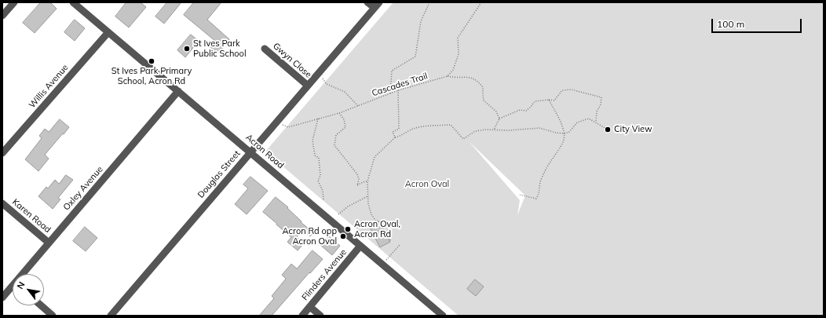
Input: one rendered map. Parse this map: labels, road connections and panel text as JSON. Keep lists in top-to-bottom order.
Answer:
{
  "streets": {
    "street": [
      "Gwyn Close",
      "Willis Avenue",
      "Acron Road",
      "Douglas Street",
      "Oxley Avenue",
      "Karen Road",
      "Flinders Avenue"
    ],
    "path": ["Cascades Trail"]
  },
  "crossings": [
    ["Gwyn Close", "Douglas Street"],
    ["Cascades Trail", "Douglas Street"],
    ["Willis Avenue", "Acron Road"],
    ["Acron Road", "Douglas Street"],
    ["Acron Road", "Oxley Avenue"],
    ["Acron Road", "Flinders Avenue"],
    ["Oxley Avenue", "Karen Road"]
  ],
  "parks": ["Acron Oval"],
  "places": [
    "St Ives Park Public School",
    "St Ives Park Primary School, Acron Rd",
    "City View",
    "Acron Oval, Acron Rd",
    "Acron Rd opp Acron Oval"
  ],
  "scale_bar": "100 m",
  "north": "top left"
}
